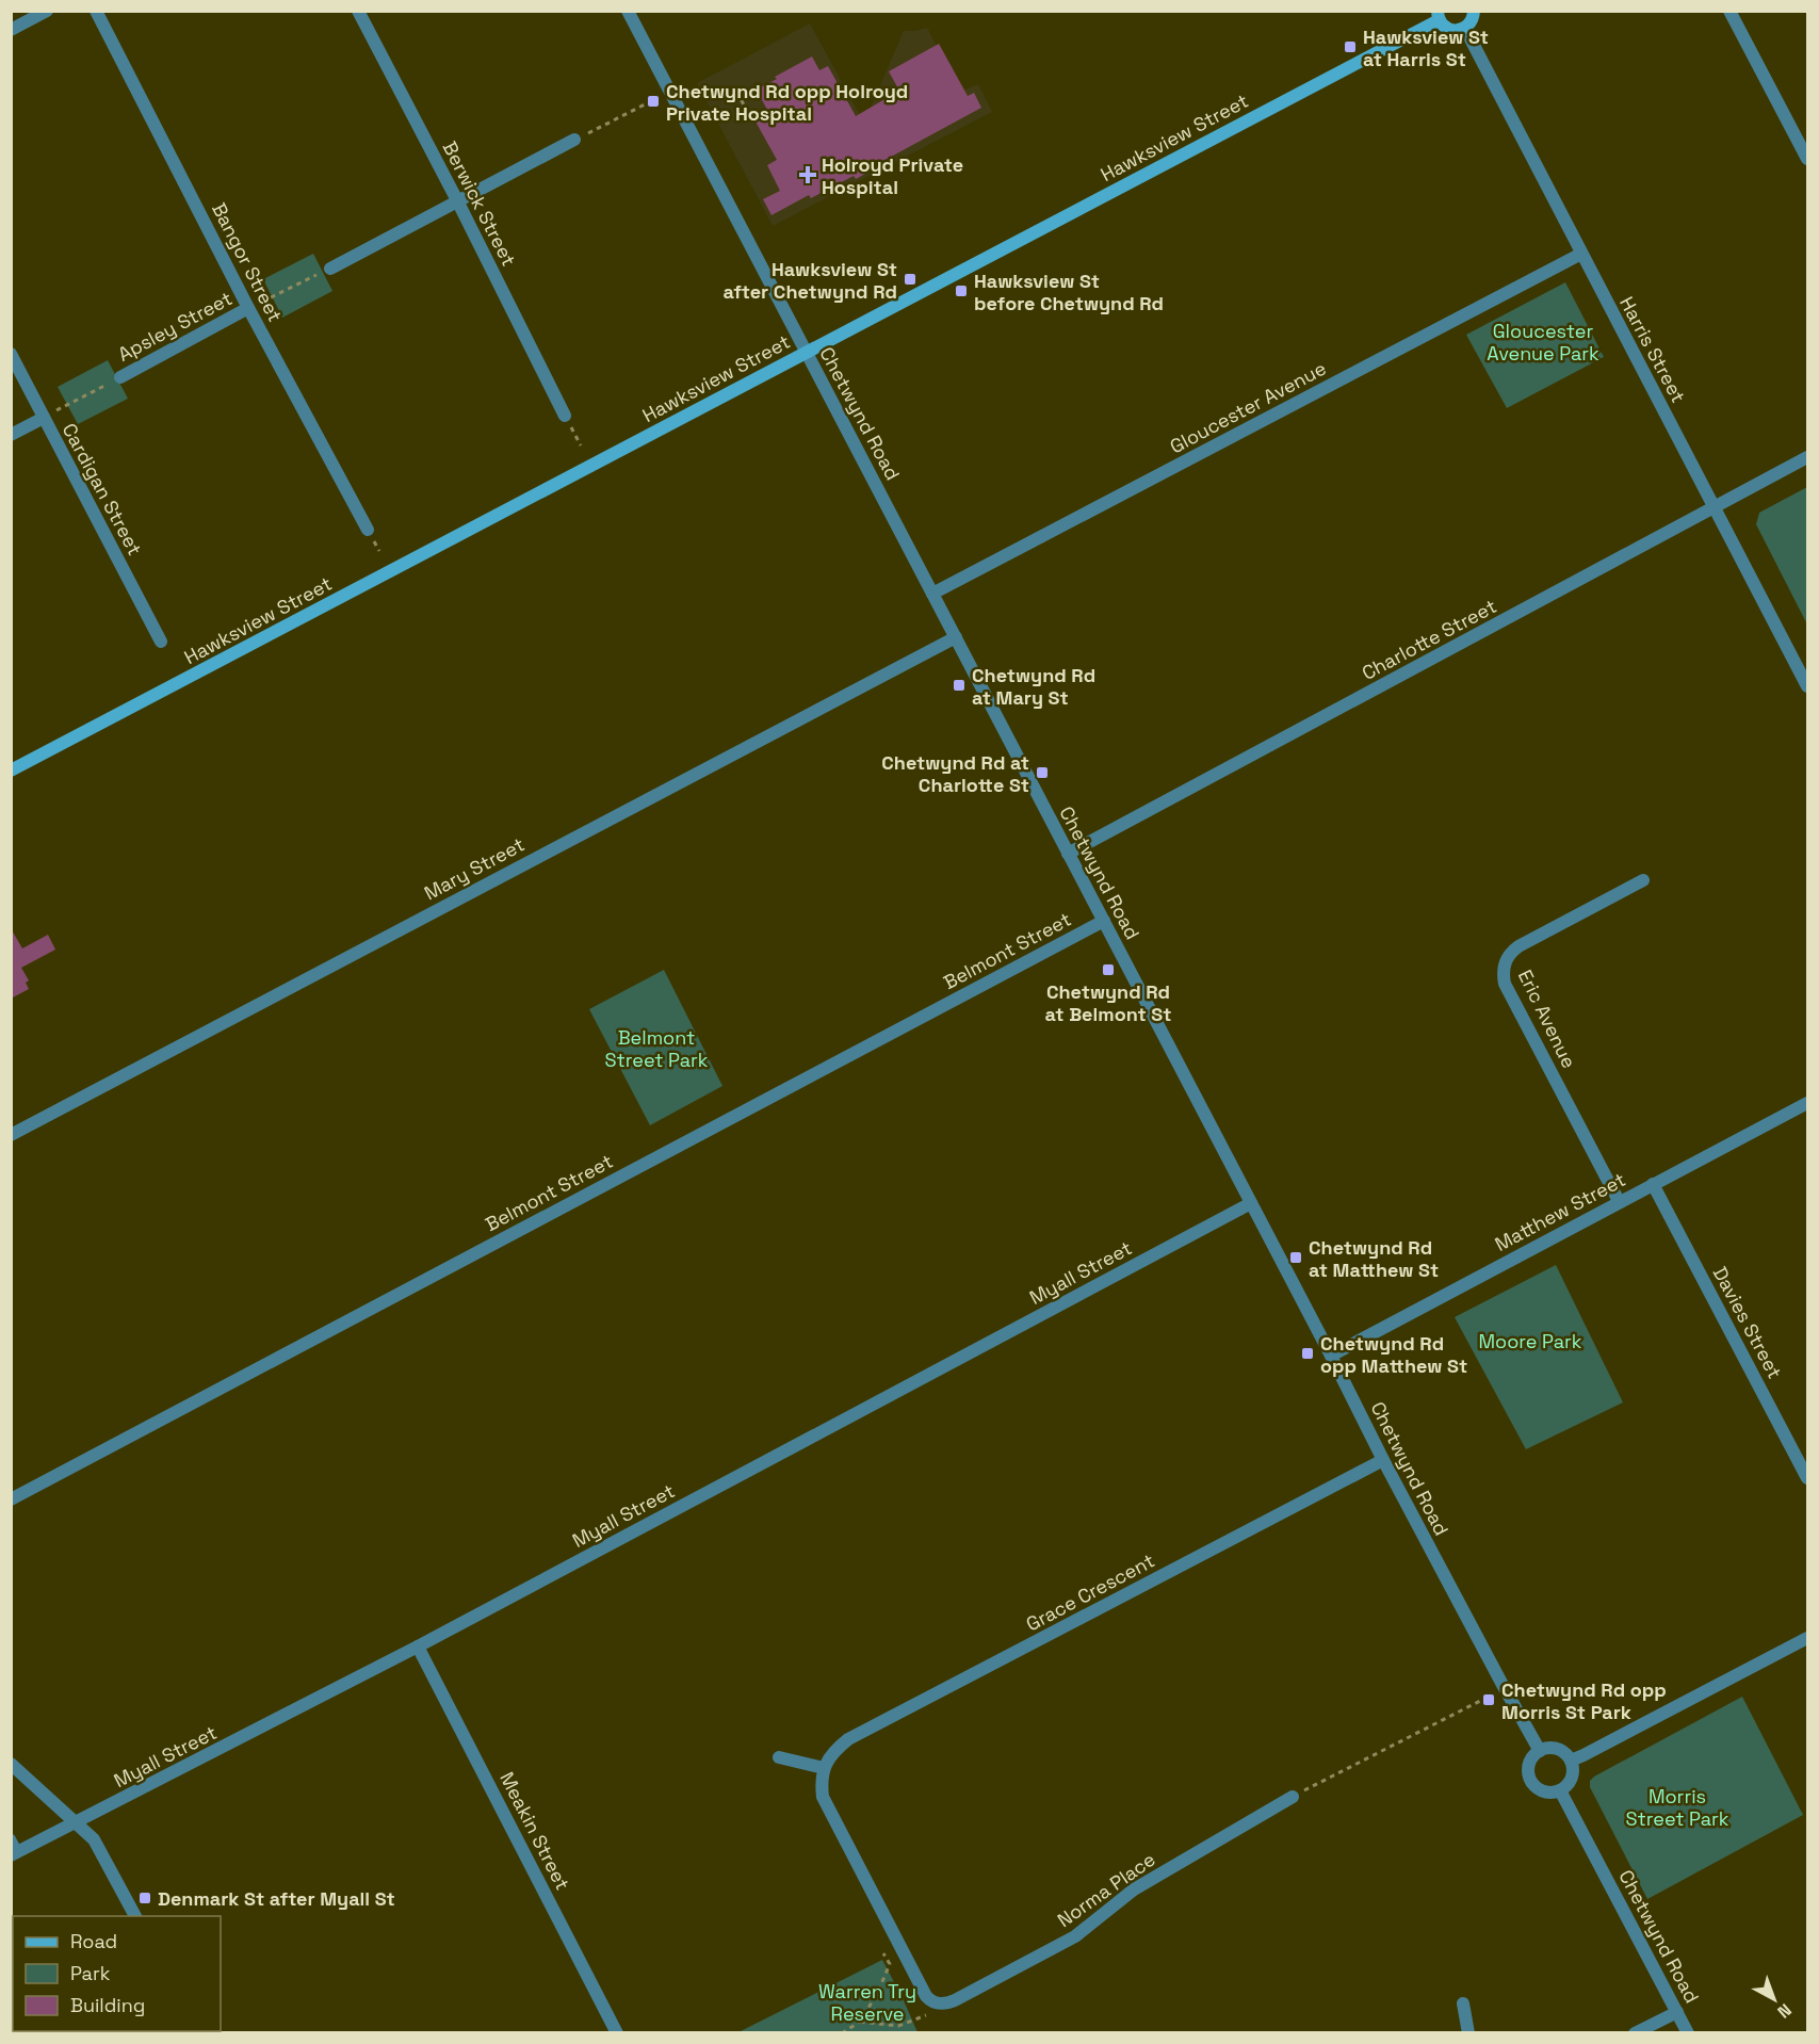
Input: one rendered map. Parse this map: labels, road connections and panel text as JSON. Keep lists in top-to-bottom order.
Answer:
{
  "streets": {
    "main road": ["Hawksview Street"],
    "street": [
      "Berwick Street",
      "Bangor Street",
      "Apsley Street",
      "Harris Street",
      "Gloucester Avenue",
      "Chetwynd Road",
      "Cardigan Street",
      "Charlotte Street",
      "Mary Street",
      "Belmont Street",
      "Eric Avenue",
      "Matthew Street",
      "Myall Street",
      "Davies Street",
      "Grace Crescent",
      "Meakin Street",
      "Norma Place"
    ]
  },
  "crossings": [
    ["Hawksview Street", "Chetwynd Road"],
    ["Bangor Street", "Apsley Street"],
    ["Harris Street", "Gloucester Avenue"],
    ["Harris Street", "Charlotte Street"],
    ["Gloucester Avenue", "Chetwynd Road"],
    ["Chetwynd Road", "Charlotte Street"],
    ["Chetwynd Road", "Mary Street"],
    ["Chetwynd Road", "Belmont Street"],
    ["Chetwynd Road", "Matthew Street"],
    ["Chetwynd Road", "Myall Street"],
    ["Chetwynd Road", "Grace Crescent"],
    ["Eric Avenue", "Matthew Street"],
    ["Matthew Street", "Davies Street"],
    ["Myall Street", "Meakin Street"]
  ],
  "parks": [
    "Gloucester Avenue Park",
    "Belmont Street Park",
    "Moore Park",
    "Morris Street Park",
    "Warren Try Reserve"
  ],
  "places": {
    "transit": [
      "Hawksview St at Harris St",
      "Chetwynd Rd opp Holroyd Private Hospital",
      "Hawksview St after Chetwynd Rd",
      "Hawksview St before Chetwynd Rd",
      "Chetwynd Rd at Mary St",
      "Chetwynd Rd at Charlotte St",
      "Chetwynd Rd at Belmont St",
      "Chetwynd Rd at Matthew St",
      "Chetwynd Rd opp Matthew St",
      "Chetwynd Rd opp Morris St Park",
      "Denmark St after Myall St"
    ],
    "health": ["Holroyd Private Hospital"]
  },
  "legend": ["Road", "Park", "Building"],
  "north": "bottom right"
}
